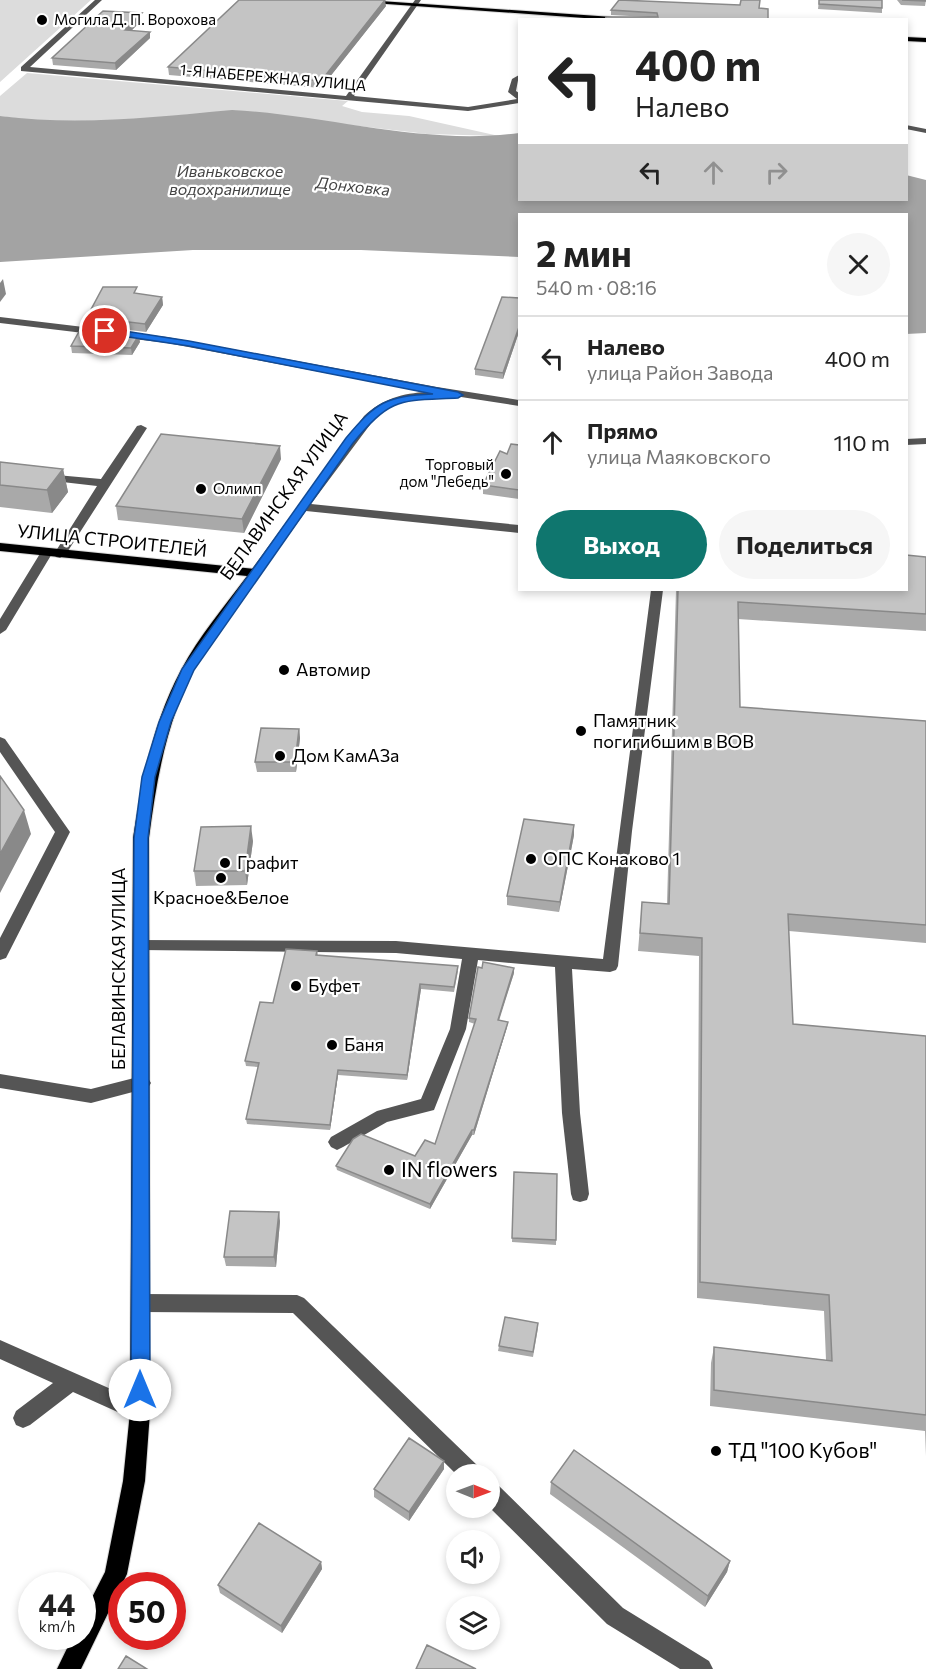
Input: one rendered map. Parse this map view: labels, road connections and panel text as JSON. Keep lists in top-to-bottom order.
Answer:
{
  "streets": {
    "main road": ["БЕЛАВИНСКАЯ УЛИЦА", "УЛИЦА СТРОИТЕЛЕЙ"],
    "street": ["1-Я НАБЕРЕЖНАЯ УЛИЦА"]
  },
  "crossings": [
    ["БЕЛАВИНСКАЯ УЛИЦА", "УЛИЦА СТРОИТЕЛЕЙ"]
  ],
  "water": ["Иваньковское водохранилище", "Донховка"],
  "places": [
    "Могила Д. П. Ворохова",
    "Торговый дом \"Лебедь\"",
    "Олимп",
    "Автомир",
    "Памятник погигибшим в ВОВ",
    "Дом КамАЗа",
    "ОПС Конаково 1",
    "Графит",
    "Красное&Белое",
    "Буфет",
    "Баня",
    "IN flowers",
    "ТД \"100 Кубов\""
  ],
  "north": "right",
  "page": {
    "turn": ["400 m", "Налево"],
    "heading": ["2 мин", "540 m · 08:16"],
    "list": [
      {
        "name": "Налево",
        "note": "улица Район Завода",
        "value": "400 m"
      },
      {
        "name": "Прямо",
        "note": "улица Маяковского",
        "value": "110 m"
      }
    ],
    "buttons": ["Выход", "Поделиться"],
    "speed": "44 km/h",
    "limit": "50"
  }
}
